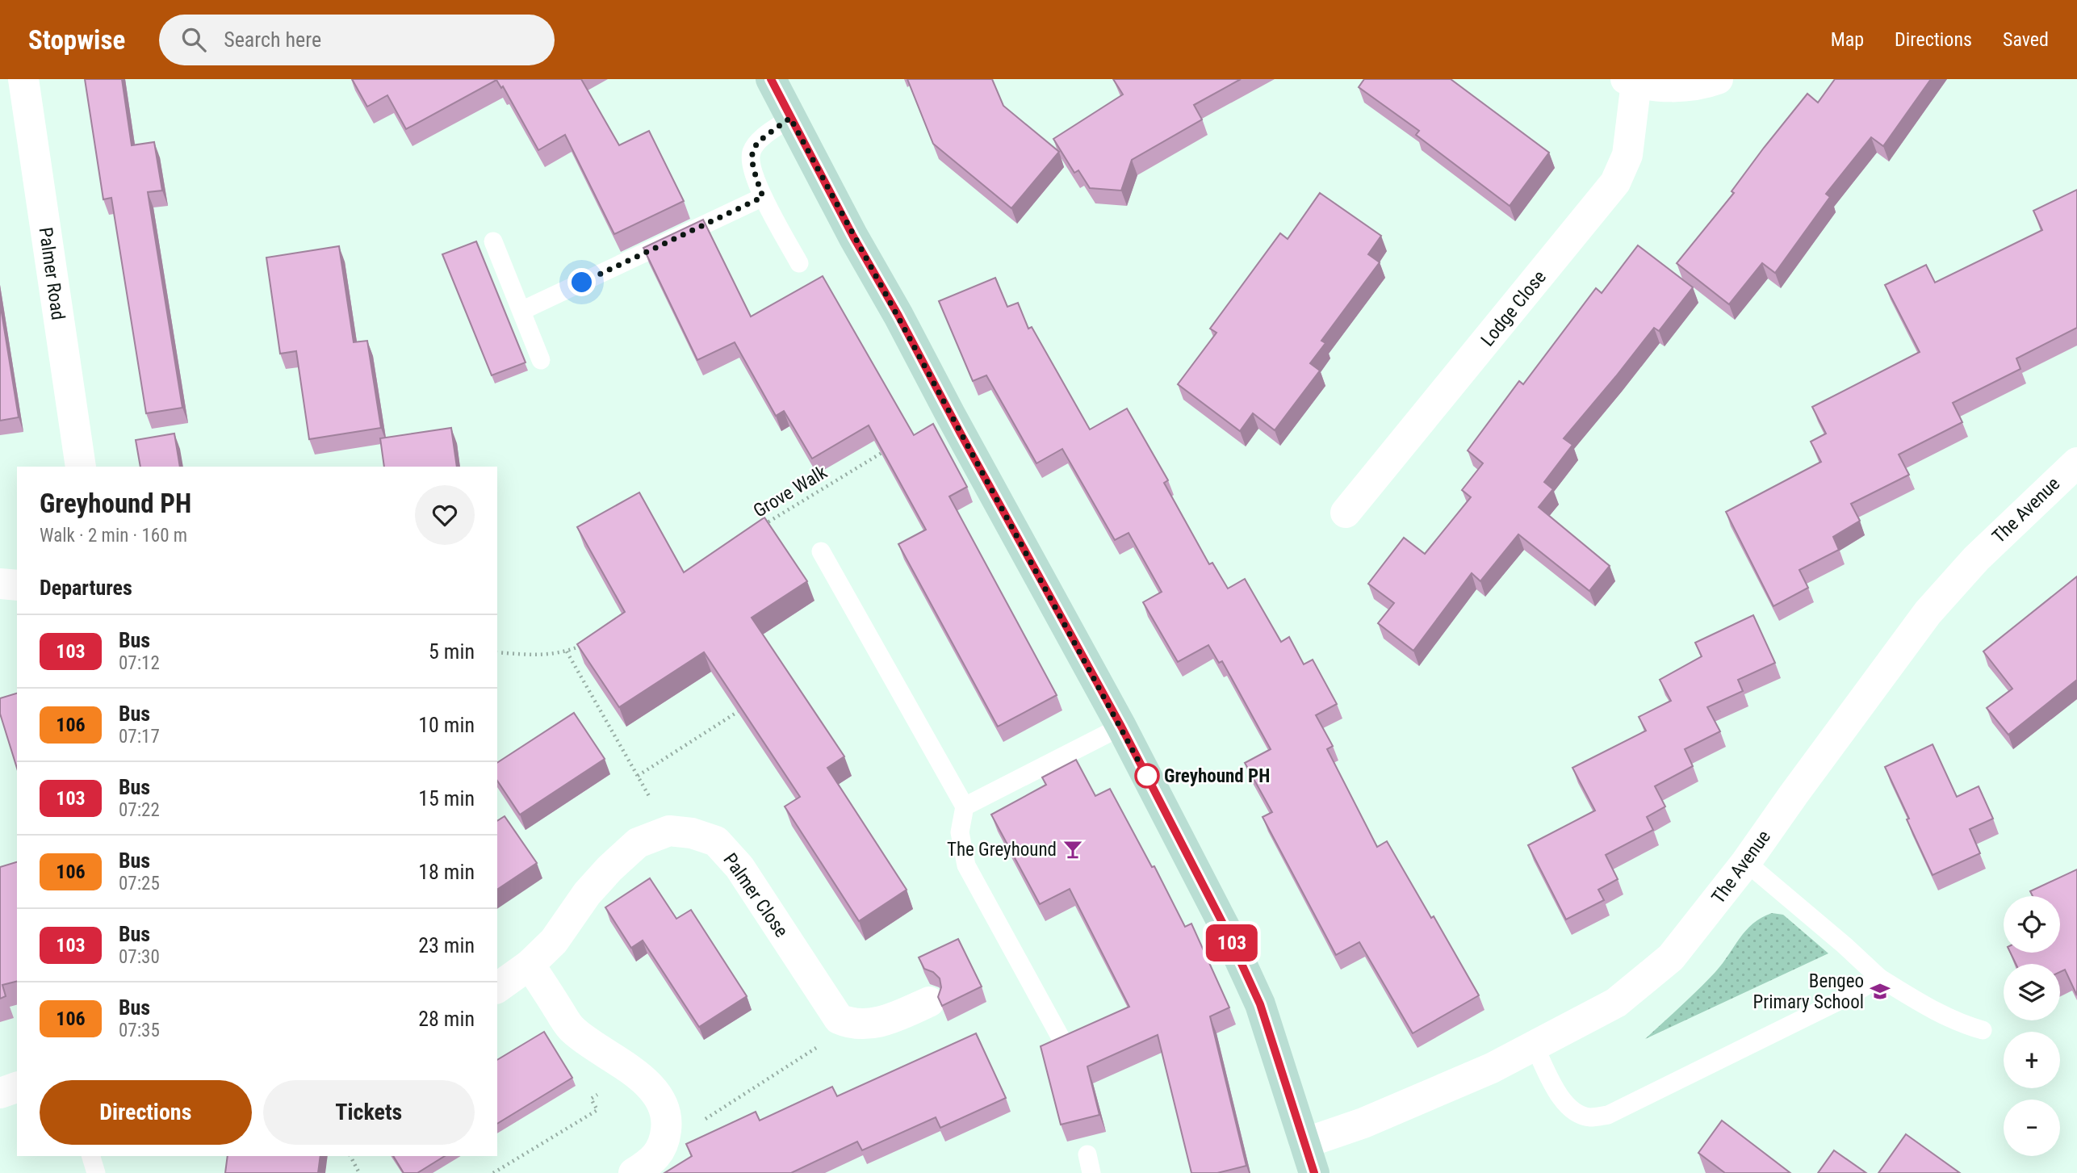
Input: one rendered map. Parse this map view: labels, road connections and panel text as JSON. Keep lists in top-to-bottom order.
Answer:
{
  "streets": {
    "street": [
      "Palmer Road",
      "Lodge Close",
      "The Avenue",
      "Palmer Close"
    ],
    "path": ["Grove Walk"]
  },
  "places": {
    "other": ["Greyhound PH"],
    "bar": ["The Greyhound"],
    "school or university": ["Bengeo Primary School"]
  },
  "lines": ["bus line 103"],
  "page": {
    "header": "Stopwise",
    "search": "Search here",
    "nav": ["Map", "Directions", "Saved"],
    "on_map": "103",
    "heading": [
      ["Greyhound PH", "Walk · 2 min · 160 m"],
      "Departures"
    ],
    "list": [
      {
        "mark": "103",
        "name": "Bus",
        "note": "07:12",
        "value": "5 min"
      },
      {
        "mark": "106",
        "name": "Bus",
        "note": "07:17",
        "value": "10 min"
      },
      {
        "mark": "103",
        "name": "Bus",
        "note": "07:22",
        "value": "15 min"
      },
      {
        "mark": "106",
        "name": "Bus",
        "note": "07:25",
        "value": "18 min"
      },
      {
        "mark": "103",
        "name": "Bus",
        "note": "07:30",
        "value": "23 min"
      },
      {
        "mark": "106",
        "name": "Bus",
        "note": "07:35",
        "value": "28 min"
      }
    ],
    "map_buttons": ["+", "−"],
    "buttons": ["Directions", "Tickets"]
  }
}
